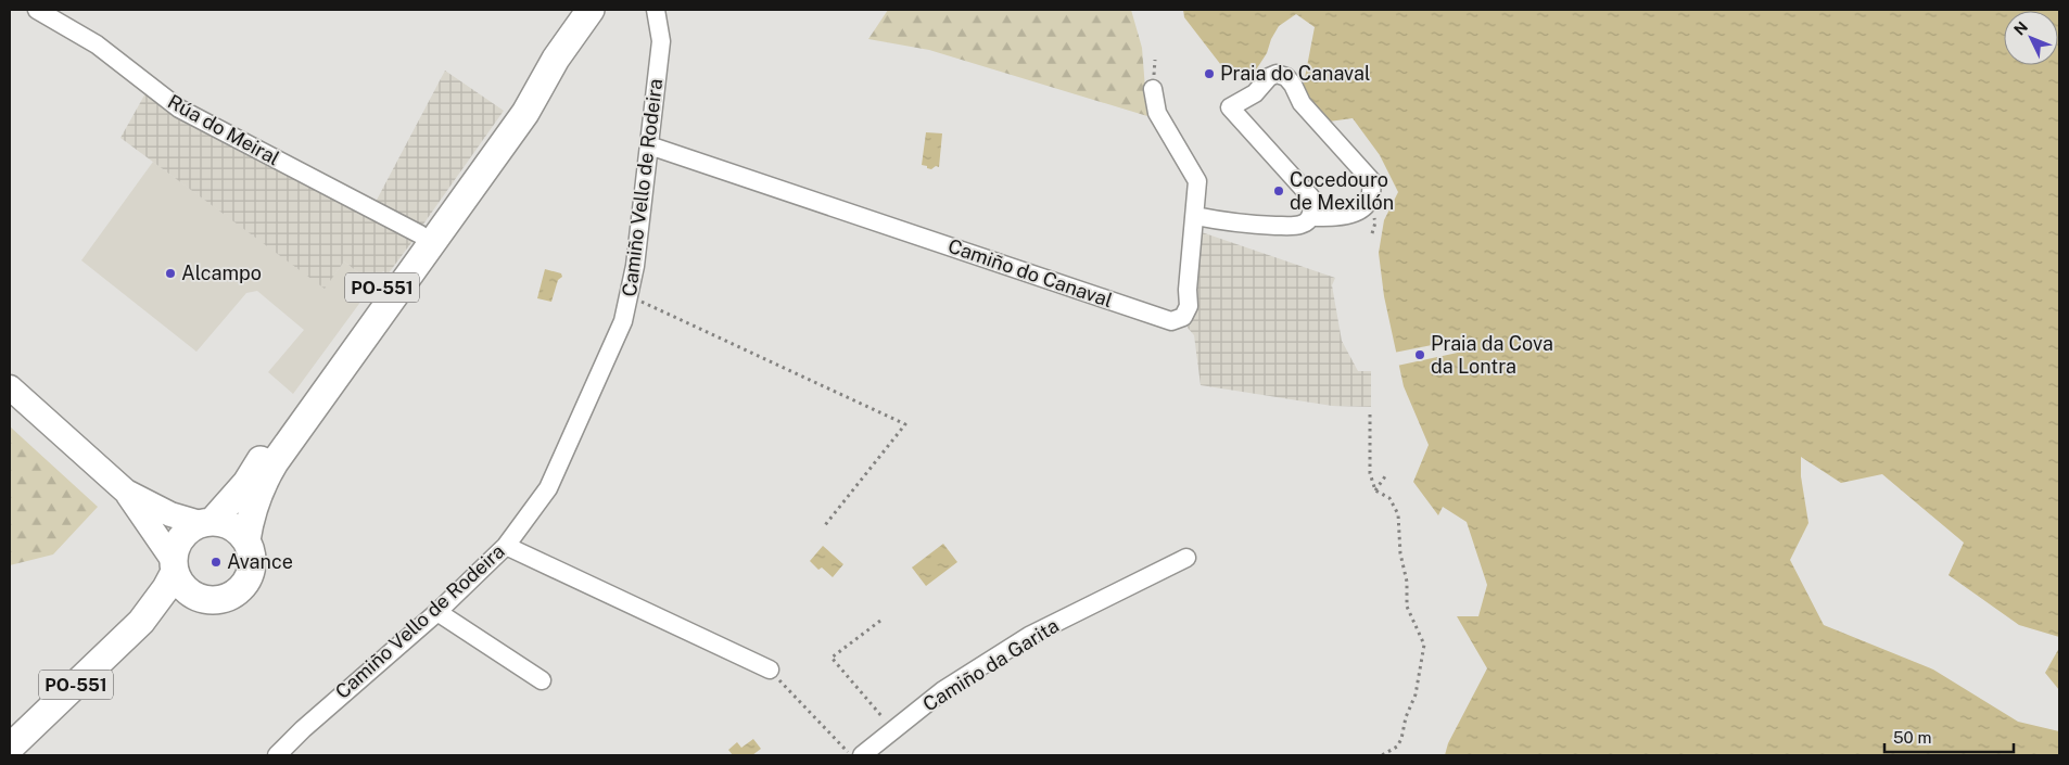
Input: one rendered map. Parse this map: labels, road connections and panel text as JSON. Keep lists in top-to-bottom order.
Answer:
{
  "streets": {
    "main road": ["PO-551"],
    "street": [
      "Rúa do Meiral",
      "Camiño Vello de Rodeira",
      "Camiño do Canaval",
      "Camiño da Garita"
    ]
  },
  "crossings": [
    ["Rúa do Meiral", "PO-551"],
    ["Camiño Vello de Rodeira", "Camiño do Canaval"]
  ],
  "places": [
    "Praia do Canaval",
    "Cocedouro de Mexillón",
    "Alcampo",
    "Praia da Cova da Lontra",
    "Avance"
  ],
  "scale_bar": "50 m",
  "north": "top left"
}
